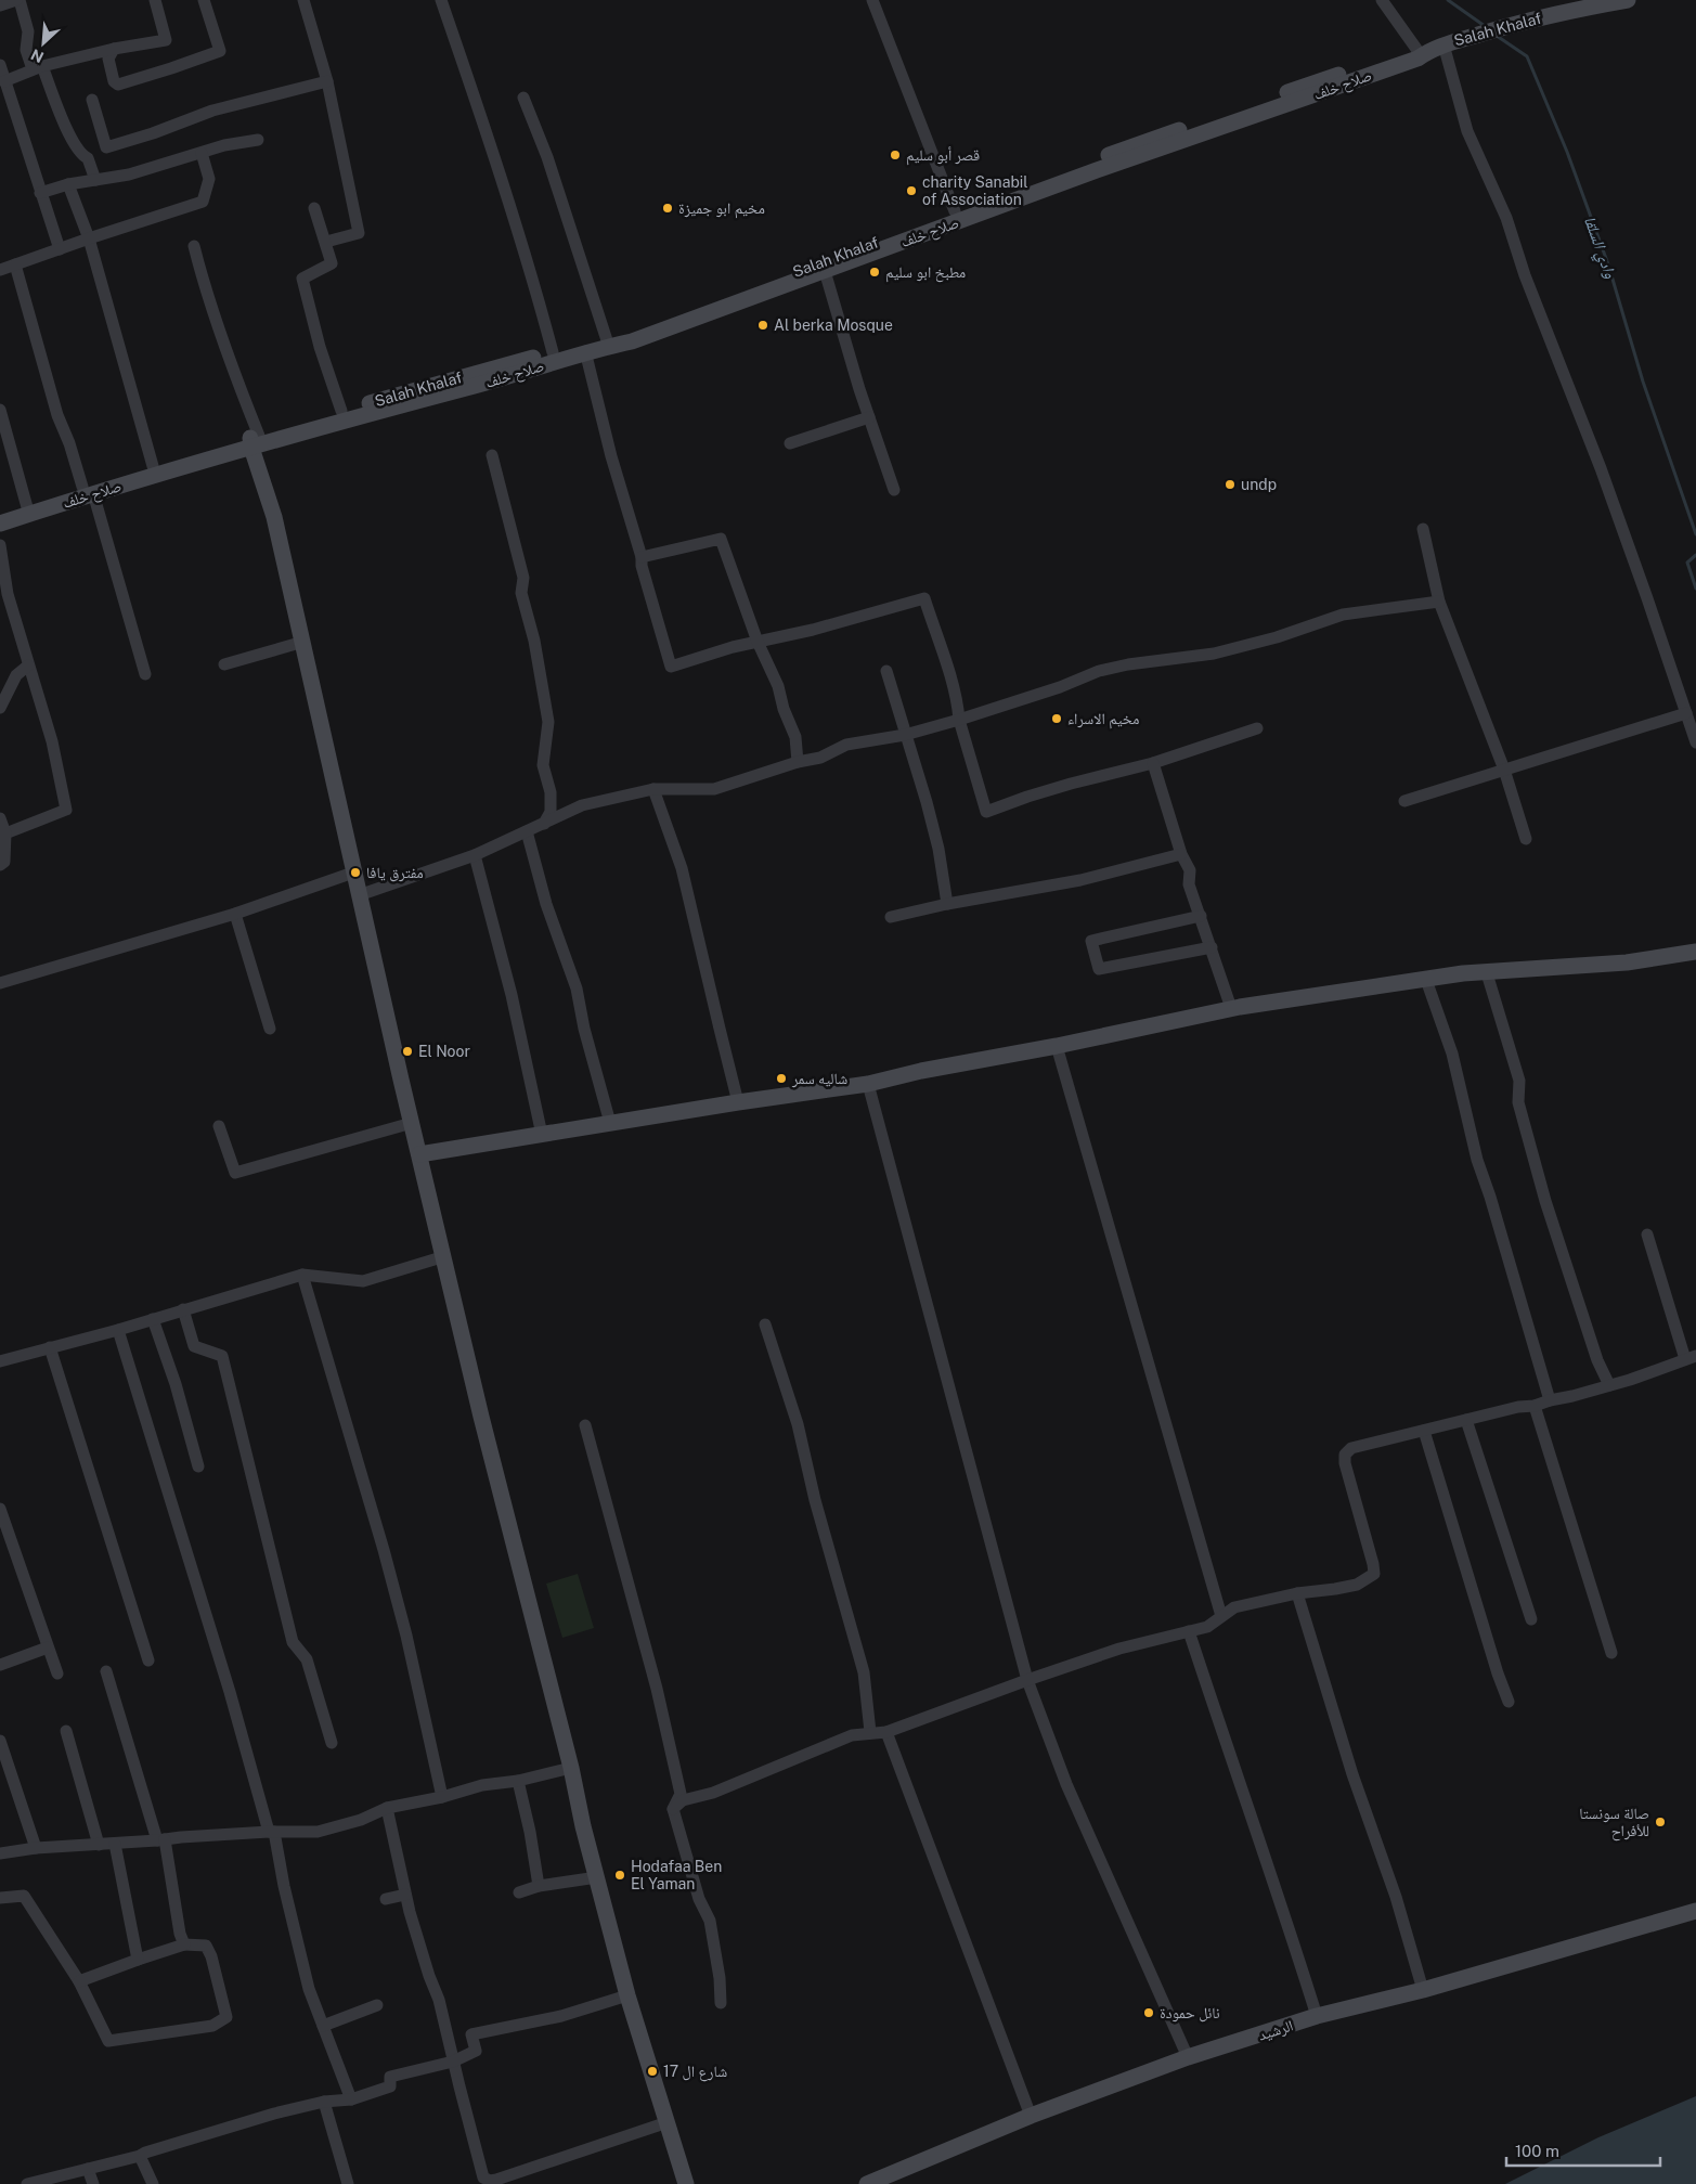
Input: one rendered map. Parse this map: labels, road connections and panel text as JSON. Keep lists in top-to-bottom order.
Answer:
{
  "streets": {
    "main road": ["Salah Khalaf", "صلاح خلف", "الرشيد"]
  },
  "crossings": [
    ["Salah Khalaf", "صلاح خلف"]
  ],
  "water": ["وادي السلقا"],
  "places": [
    "قصر أبو سليم",
    "charity Sanabil of Association",
    "مخيم ابو جميزة",
    "مطبخ ابو سليم",
    "Al berka Mosque",
    "undp",
    "مخيم الاسراء",
    "مفترق يافا",
    "El Noor",
    "شاليه سمر",
    "صالة سونستا للأفراح",
    "Hodafaa Ben El Yaman",
    "نائل حمودة",
    "شارع ال 17"
  ],
  "scale_bar": "100 m",
  "north": "bottom left"
}
